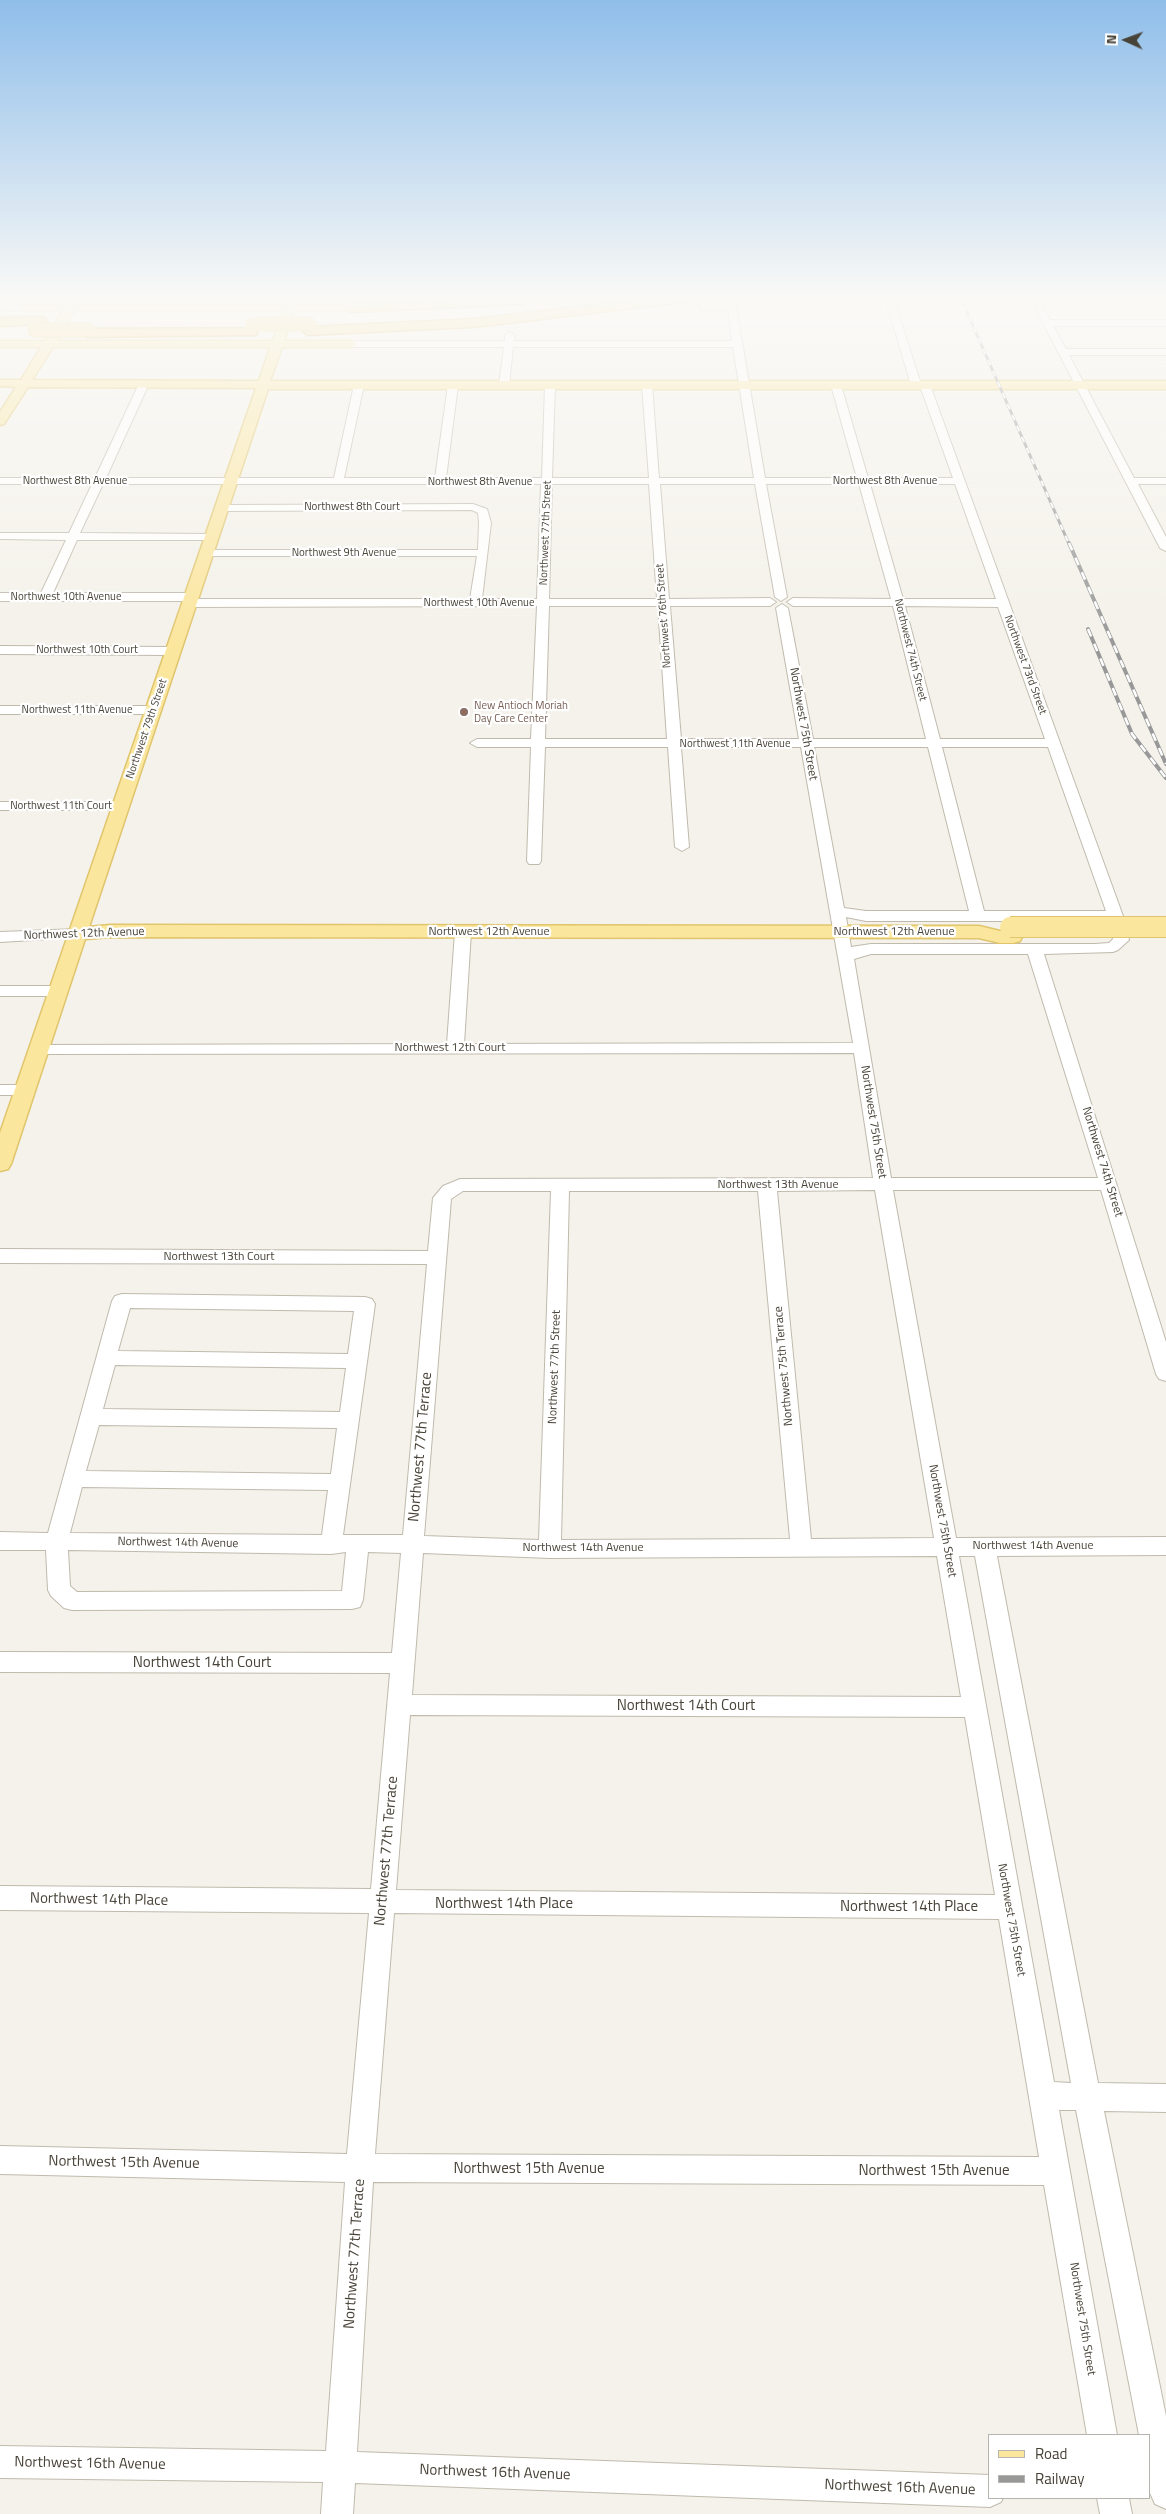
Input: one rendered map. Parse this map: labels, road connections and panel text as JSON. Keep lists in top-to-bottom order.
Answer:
{
  "streets": {
    "main road": ["Northwest 79th Street", "Northwest 12th Avenue"],
    "street": [
      "Northwest 8th Avenue",
      "Northwest 8th Court",
      "Northwest 77th Street",
      "Northwest 9th Avenue",
      "Northwest 10th Avenue",
      "Northwest 76th Street",
      "Northwest 10th Court",
      "Northwest 74th Street",
      "Northwest 73rd Street",
      "Northwest 11th Avenue",
      "Northwest 75th Street",
      "Northwest 11th Court",
      "Northwest 12th Court",
      "Northwest 13th Avenue",
      "Northwest 13th Court",
      "Northwest 75th Terrace",
      "Northwest 77th Terrace",
      "Northwest 14th Avenue",
      "Northwest 14th Court",
      "Northwest 14th Place",
      "Northwest 15th Avenue",
      "Northwest 16th Avenue"
    ]
  },
  "crossings": [
    ["Northwest 8th Avenue", "Northwest 77th Street"],
    ["Northwest 8th Avenue", "Northwest 76th Street"],
    ["Northwest 8th Avenue", "Northwest 74th Street"],
    ["Northwest 8th Avenue", "Northwest 73rd Street"],
    ["Northwest 8th Avenue", "Northwest 75th Street"],
    ["Northwest 8th Avenue", "Northwest 79th Street"],
    ["Northwest 8th Court", "Northwest 79th Street"],
    ["Northwest 77th Street", "Northwest 10th Avenue"],
    ["Northwest 77th Street", "Northwest 11th Avenue"],
    ["Northwest 77th Street", "Northwest 13th Avenue"],
    ["Northwest 77th Street", "Northwest 14th Avenue"],
    ["Northwest 9th Avenue", "Northwest 79th Street"],
    ["Northwest 10th Avenue", "Northwest 76th Street"],
    ["Northwest 10th Avenue", "Northwest 74th Street"],
    ["Northwest 10th Avenue", "Northwest 73rd Street"],
    ["Northwest 10th Avenue", "Northwest 75th Street"],
    ["Northwest 10th Avenue", "Northwest 79th Street"],
    ["Northwest 76th Street", "Northwest 11th Avenue"],
    ["Northwest 10th Court", "Northwest 79th Street"],
    ["Northwest 74th Street", "Northwest 11th Avenue"],
    ["Northwest 74th Street", "Northwest 12th Avenue"],
    ["Northwest 74th Street", "Northwest 13th Avenue"],
    ["Northwest 73rd Street", "Northwest 11th Avenue"],
    ["Northwest 73rd Street", "Northwest 12th Avenue"],
    ["Northwest 11th Avenue", "Northwest 75th Street"],
    ["Northwest 11th Avenue", "Northwest 79th Street"],
    ["Northwest 75th Street", "Northwest 12th Avenue"],
    ["Northwest 75th Street", "Northwest 12th Court"],
    ["Northwest 75th Street", "Northwest 13th Avenue"],
    ["Northwest 75th Street", "Northwest 14th Avenue"],
    ["Northwest 75th Street", "Northwest 14th Court"],
    ["Northwest 75th Street", "Northwest 14th Place"],
    ["Northwest 75th Street", "Northwest 15th Avenue"],
    ["Northwest 79th Street", "Northwest 11th Court"],
    ["Northwest 79th Street", "Northwest 12th Avenue"],
    ["Northwest 79th Street", "Northwest 12th Court"],
    ["Northwest 13th Avenue", "Northwest 75th Terrace"],
    ["Northwest 13th Avenue", "Northwest 77th Terrace"],
    ["Northwest 13th Court", "Northwest 77th Terrace"],
    ["Northwest 75th Terrace", "Northwest 14th Avenue"],
    ["Northwest 77th Terrace", "Northwest 14th Avenue"],
    ["Northwest 77th Terrace", "Northwest 14th Court"],
    ["Northwest 77th Terrace", "Northwest 14th Place"],
    ["Northwest 77th Terrace", "Northwest 15th Avenue"],
    ["Northwest 77th Terrace", "Northwest 16th Avenue"]
  ],
  "places": ["New Antioch Moriah Day Care Center"],
  "legend": ["Road", "Railway"],
  "north": "left"
}
